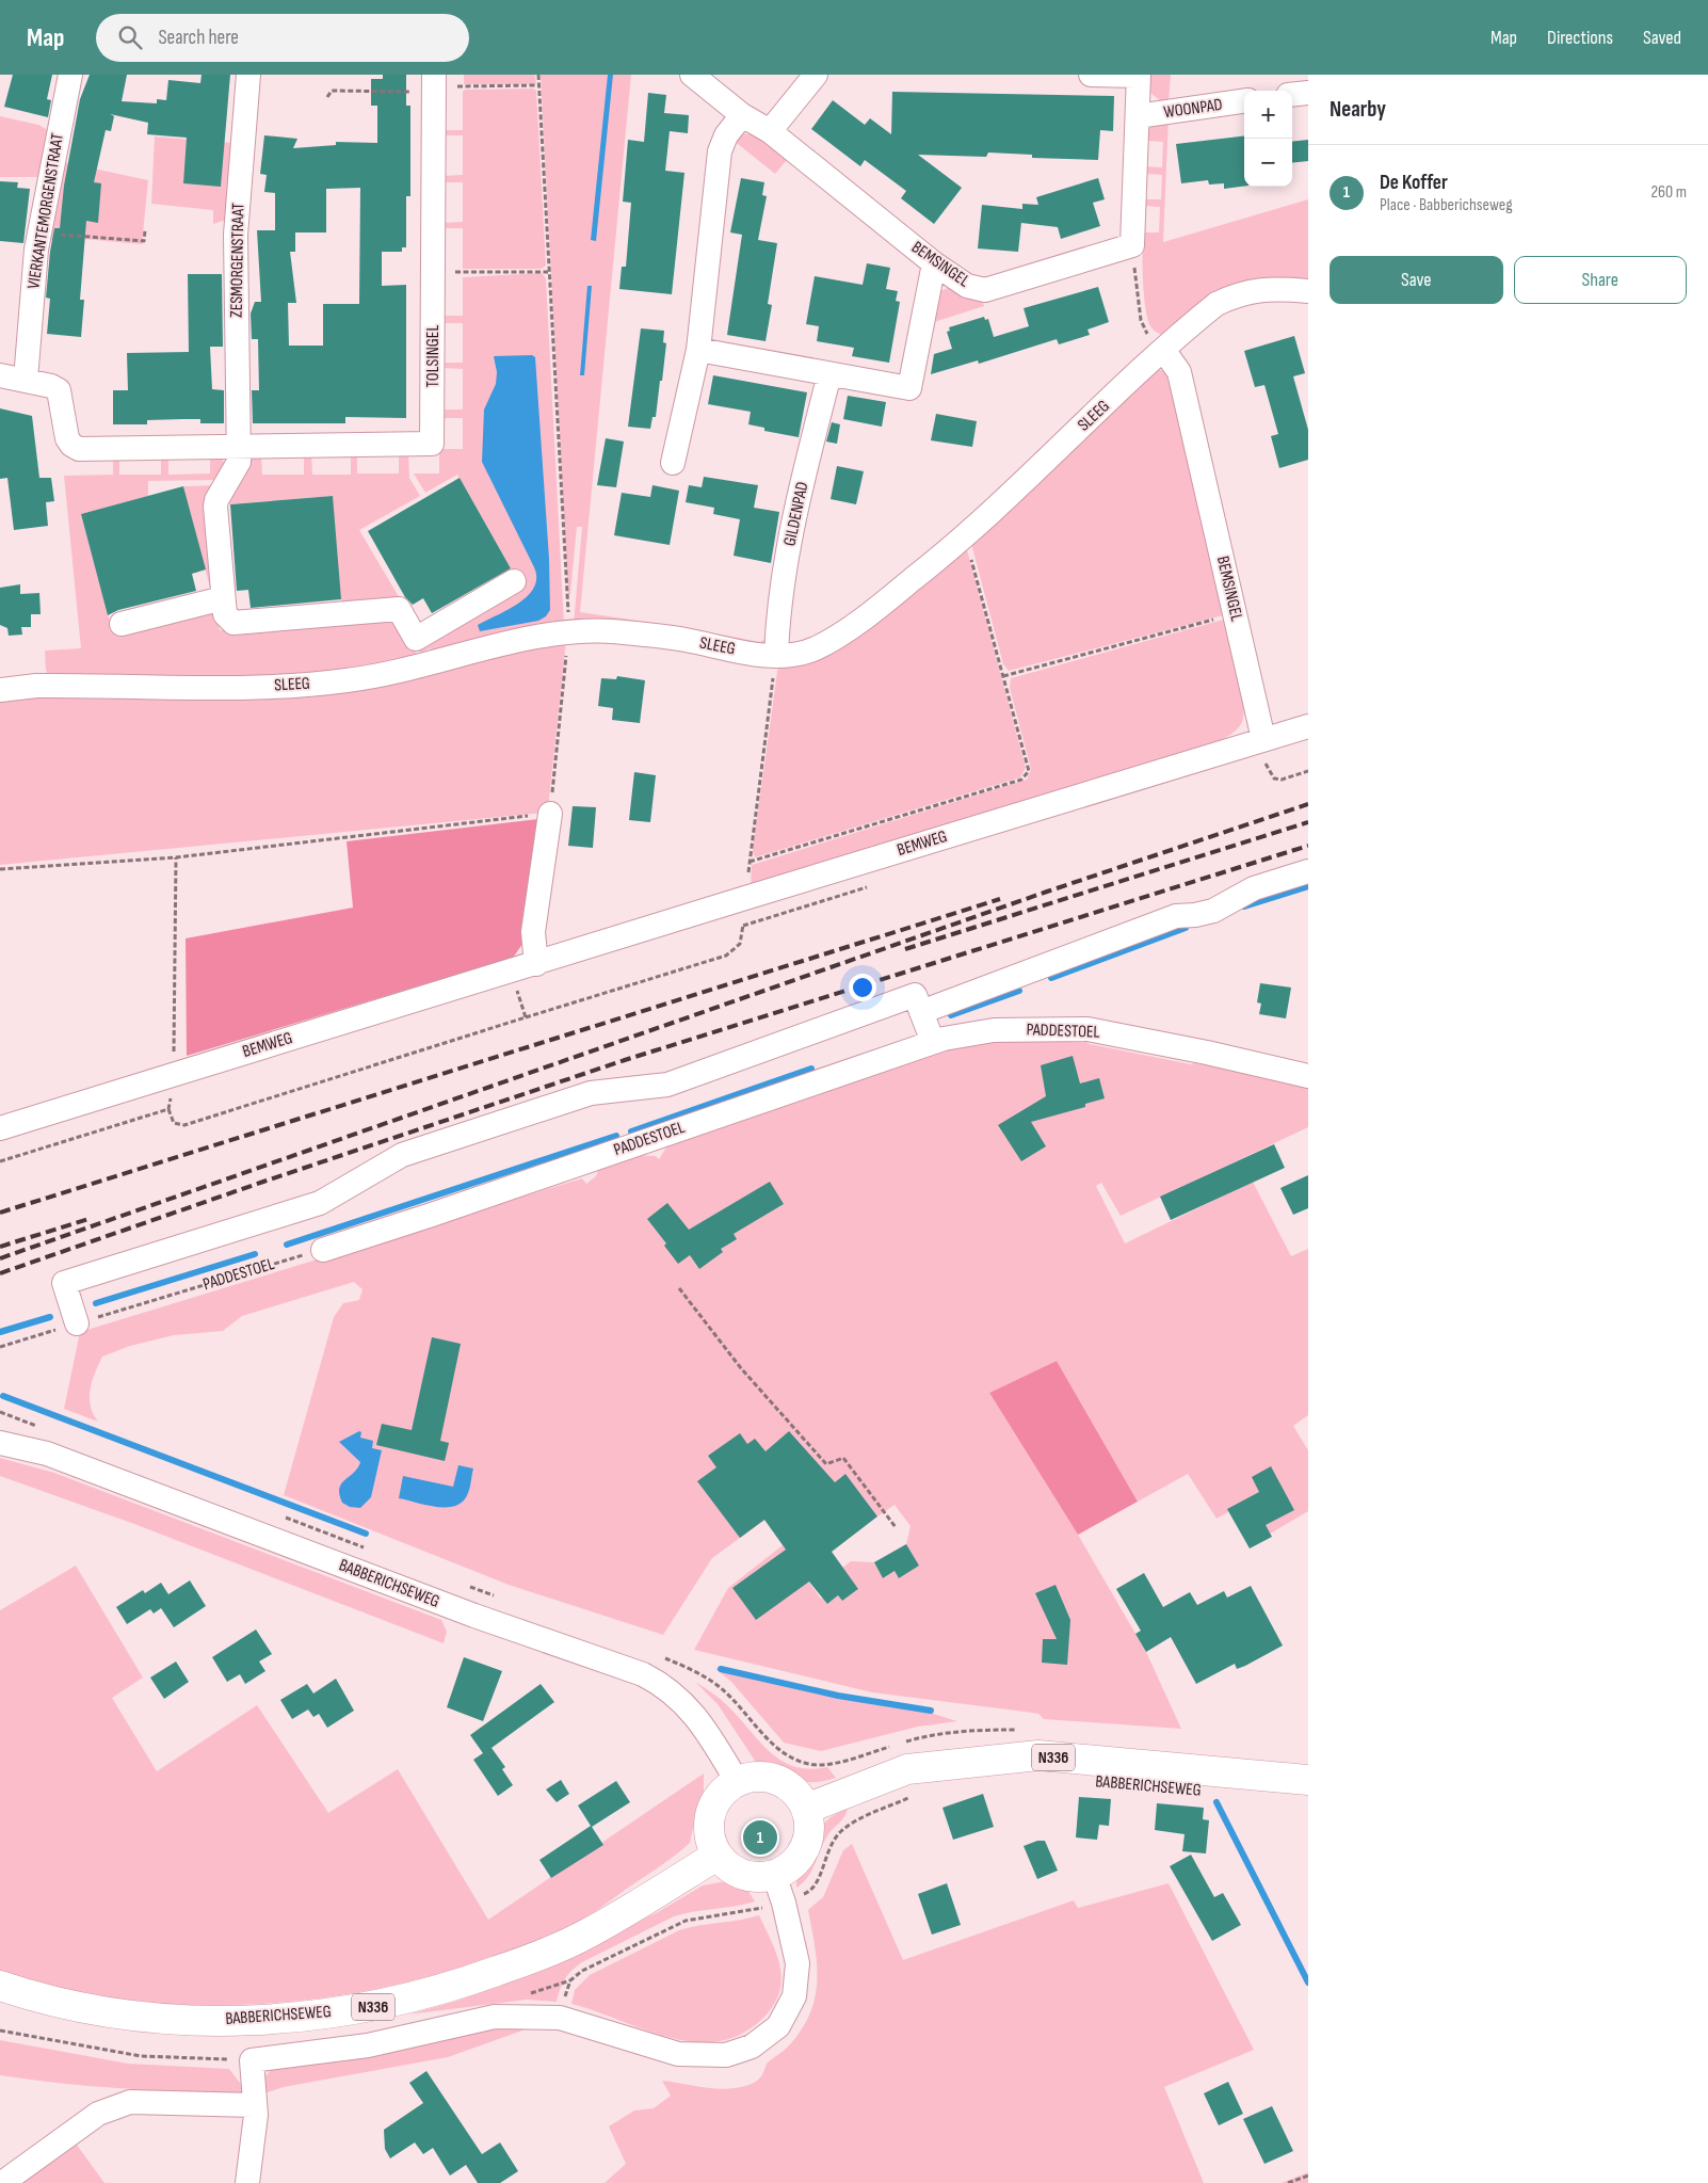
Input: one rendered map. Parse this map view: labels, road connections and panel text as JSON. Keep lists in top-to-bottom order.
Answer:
{
  "streets": {
    "main road": ["BABBERICHSEWEG", "N336"],
    "street": [
      "WOONPAD",
      "VIERKANTEMORGENSTRAAT",
      "ZESMORGENSTRAAT",
      "BEMSINGEL",
      "TOLSINGEL",
      "SLEEG",
      "GILDENPAD",
      "BEMWEG",
      "PADDESTOEL"
    ]
  },
  "crossings": [
    ["VIERKANTEMORGENSTRAAT", "TOLSINGEL"],
    ["ZESMORGENSTRAAT", "TOLSINGEL"],
    ["BEMSINGEL", "SLEEG"],
    ["BEMSINGEL", "BEMWEG"],
    ["SLEEG", "GILDENPAD"]
  ],
  "page": {
    "header": "Map",
    "search": "Search here",
    "nav": ["Map", "Directions", "Saved"],
    "heading": "Nearby",
    "map_buttons": ["+", "−"],
    "list": [
      {
        "mark": "1",
        "name": "De Koffer",
        "note": "Place · Babberichseweg",
        "value": "260 m"
      }
    ],
    "buttons": ["Save", "Share"],
    "pins": "1"
  }
}
